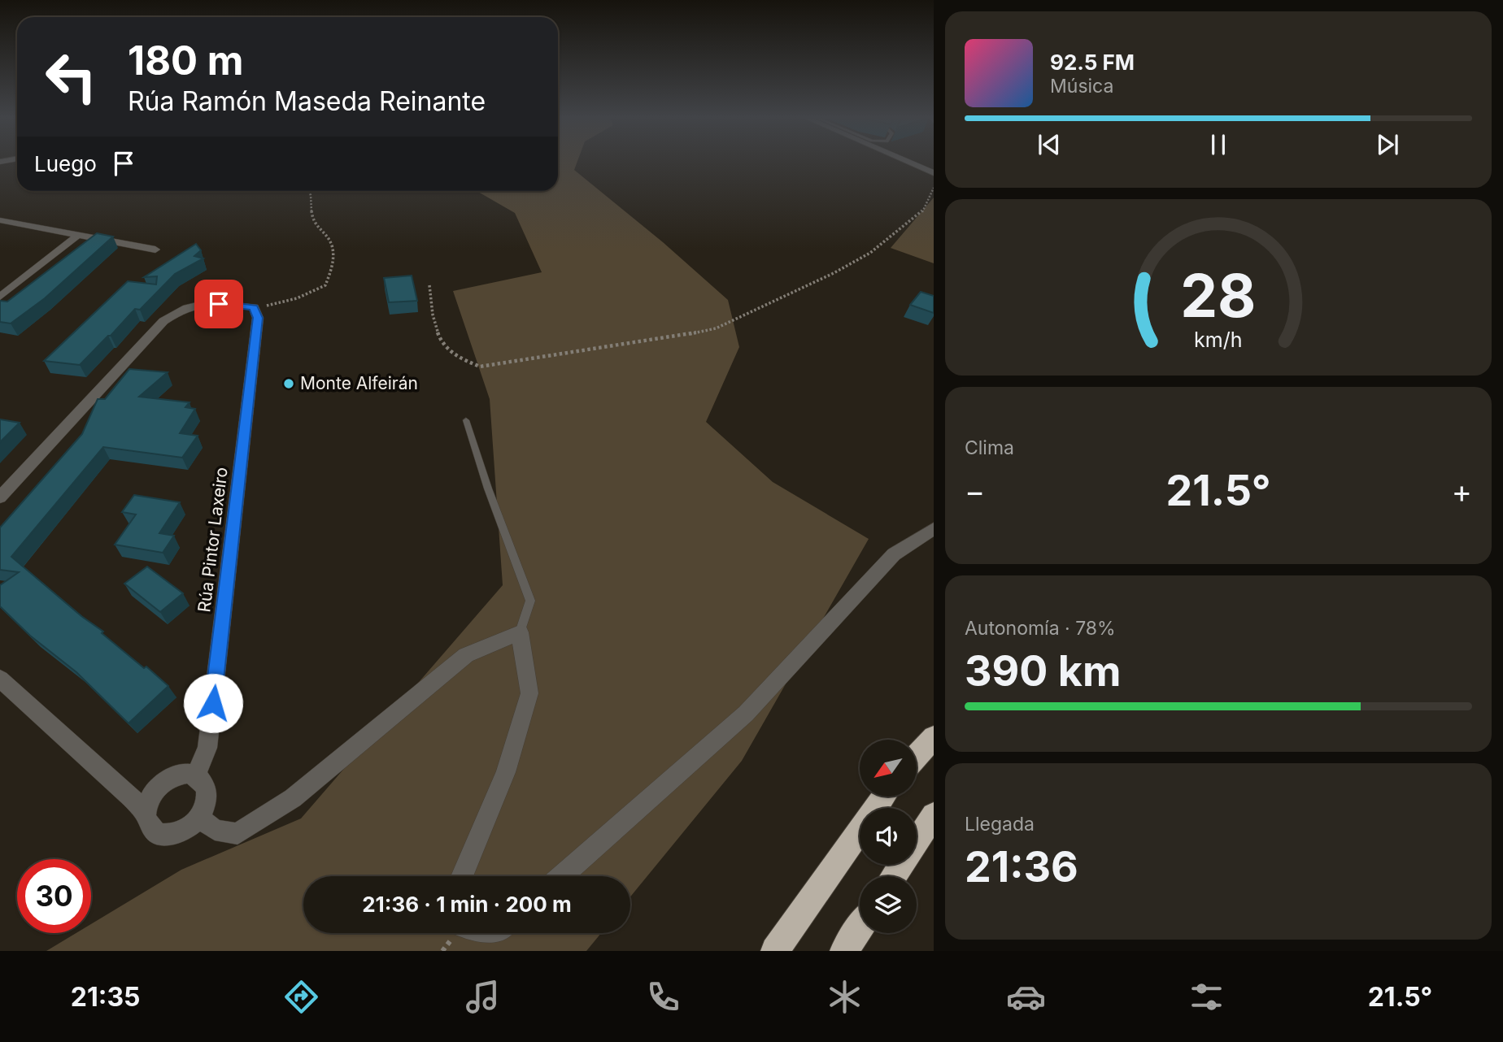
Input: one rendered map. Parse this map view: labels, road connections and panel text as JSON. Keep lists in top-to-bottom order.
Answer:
{
  "streets": {
    "street": ["Rúa Pintor Laxeiro"]
  },
  "places": ["Monte Alfeirán"],
  "north": "bottom left",
  "page": {
    "turn": ["180 m", "Rúa Ramón Maseda Reinante"],
    "song": ["92.5 FM", "Música"],
    "then": "Luego",
    "tile": [
      "Clima",
      ["Autonomía · 78%", "390 km"],
      ["Llegada", "21:36"]
    ],
    "heat": ["−", "21.5°", "+"],
    "limit": "30",
    "trip": "21:36 · 1 min · 200 m",
    "tabs": ["21:35", "21.5°"],
    "gauge": ["28", "km/h"]
  }
}
